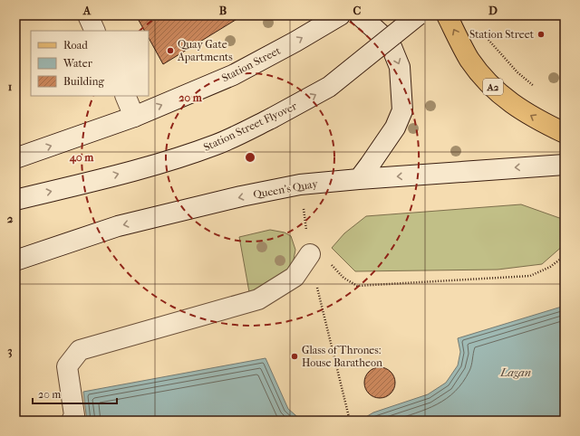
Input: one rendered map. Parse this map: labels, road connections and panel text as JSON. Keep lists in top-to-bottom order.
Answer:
{
  "streets": {
    "main road": ["A2"],
    "street": ["Station Street", "Station Street Flyover", "Queen's Quay"]
  },
  "one_way": ["Station Street", "Station Street Flyover", "Queen's Quay"],
  "water": ["Lagan"],
  "places": ["Station Street", "Quay Gate Apartments", "Glass of Thrones: House Baratheon"],
  "legend": ["Road", "Water", "Building"],
  "scale_bar": "20 m",
  "grid": {
    "columns": [
      "A",
      "B",
      "C",
      "D"
    ],
    "rows": ["1", "2", "3"]
  },
  "rings": ["20 m", "40 m"]
}
